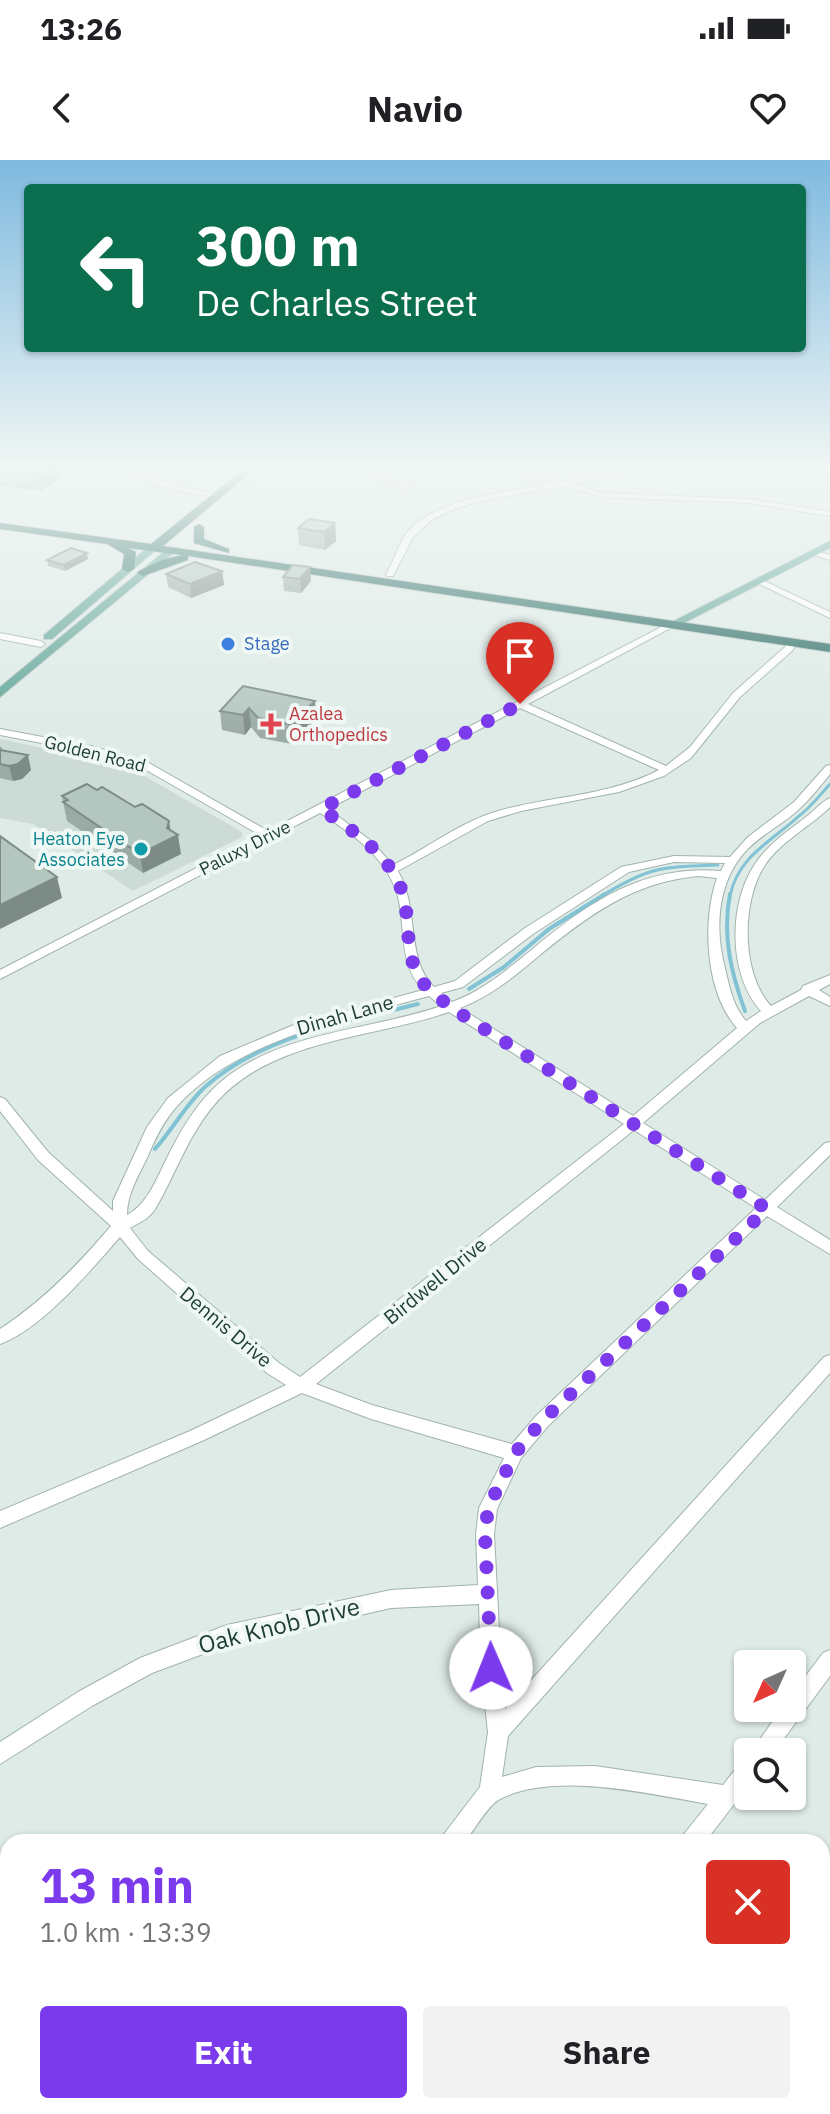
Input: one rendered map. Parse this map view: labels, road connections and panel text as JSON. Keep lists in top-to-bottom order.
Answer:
{
  "streets": {
    "main road": ["Paluxy Drive"],
    "street": [
      "Golden Road",
      "Dinah Lane",
      "Birdwell Drive",
      "Dennis Drive",
      "Oak Knob Drive"
    ]
  },
  "crossings": [
    ["Golden Road", "Paluxy Drive"],
    ["Dinah Lane", "Dennis Drive"],
    ["Birdwell Drive", "Dennis Drive"]
  ],
  "places": {
    "other": ["Stage", "Heaton Eye Associates"],
    "health": ["Azalea Orthopedics"]
  },
  "north": "bottom left",
  "page": {
    "status": "13:26",
    "header": "Navio",
    "turn": ["300 m", "De Charles Street"],
    "heading": ["13 min", "1.0 km · 13:39"],
    "buttons": ["Exit", "Share"]
  }
}
